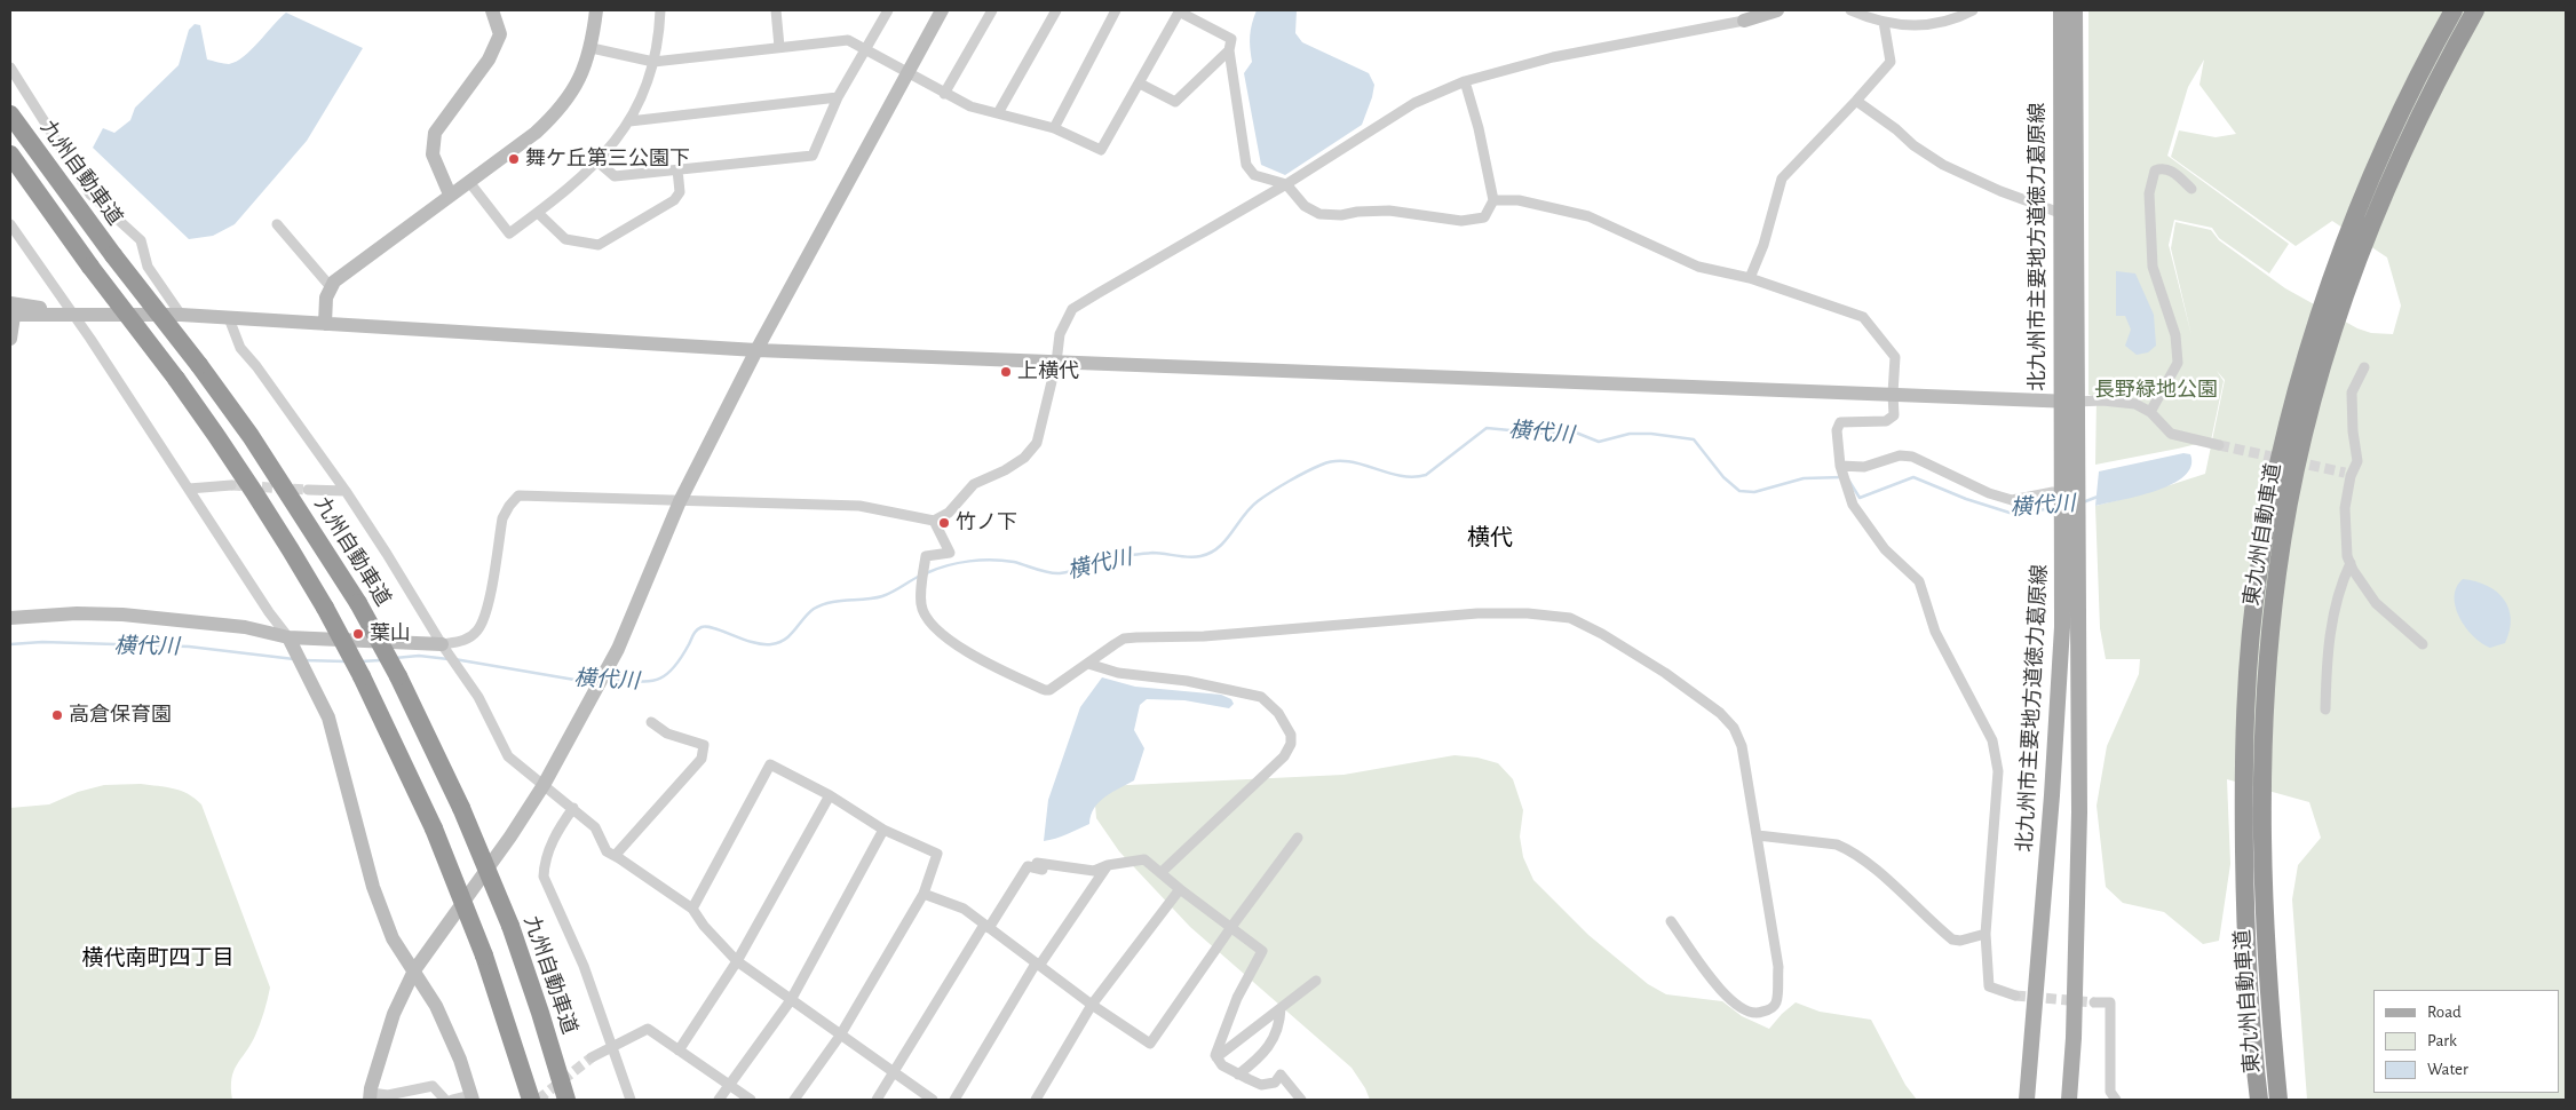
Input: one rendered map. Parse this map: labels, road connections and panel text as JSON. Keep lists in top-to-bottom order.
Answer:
{
  "streets": {
    "highway": ["九州自動車道", "東九州自動車道"],
    "main road": ["北九州市主要地方道徳力葛原線"]
  },
  "districts": ["横代", "横代南町四丁目"],
  "water": ["横代川"],
  "parks": ["長野緑地公園"],
  "places": [
    "舞ケ丘第三公園下",
    "上横代",
    "竹ノ下",
    "葉山",
    "高倉保育園"
  ],
  "legend": ["Road", "Park", "Water"]
}
